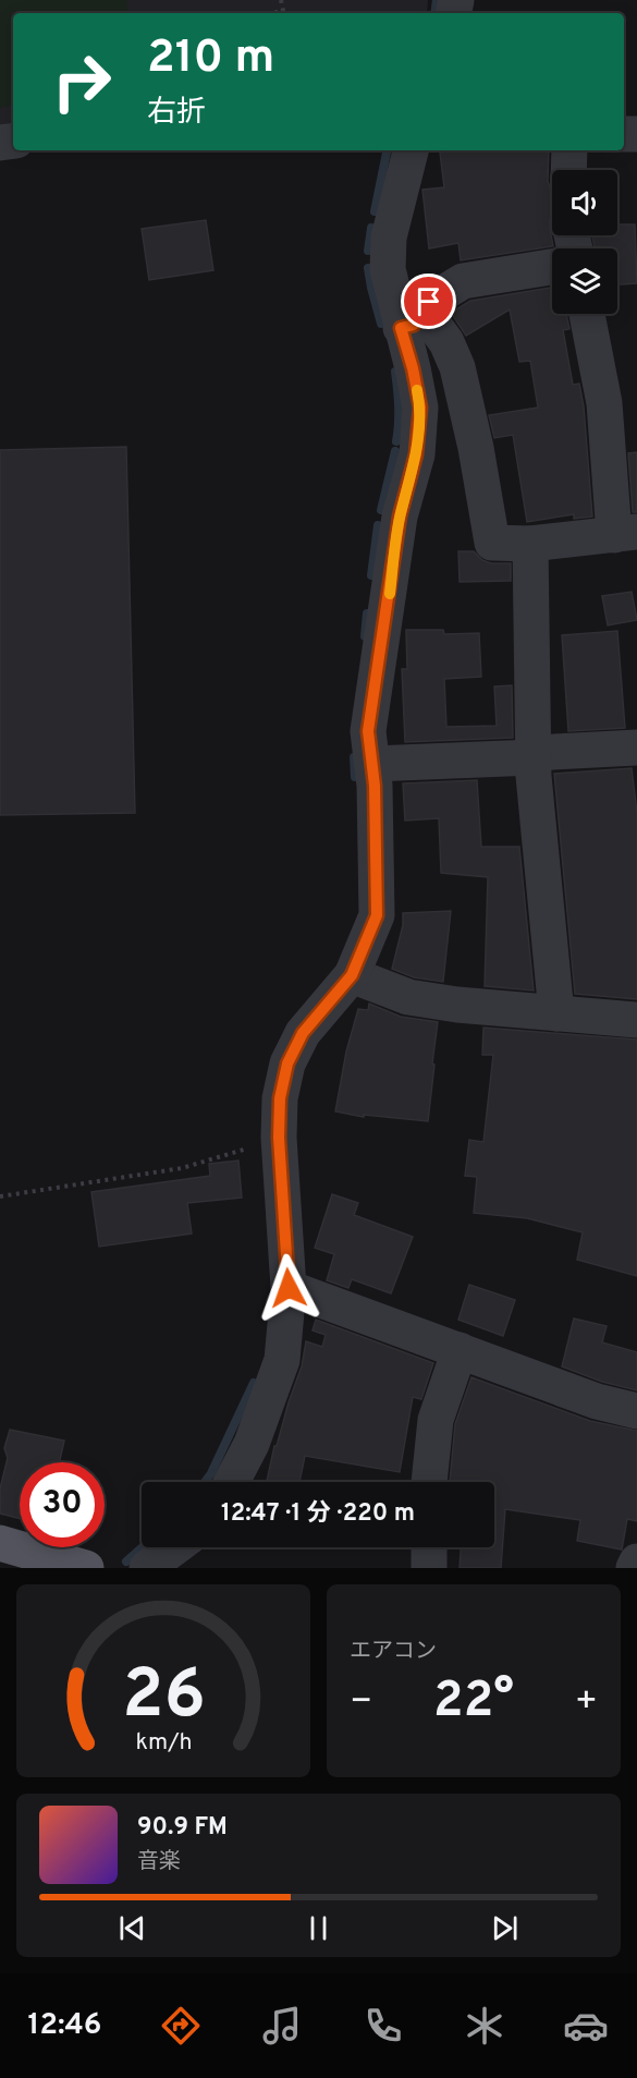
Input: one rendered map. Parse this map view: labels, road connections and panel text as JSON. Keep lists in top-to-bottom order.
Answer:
{
  "page": {
    "turn": ["210 m", "右折"],
    "limit": "30",
    "trip": "12:47 · 1 分 · 220 m",
    "tile": "エアコン",
    "heat": ["−", "22°", "+"],
    "song": ["90.9 FM", "音楽"],
    "tabs": "12:46",
    "gauge": ["26", "km/h"]
  }
}
